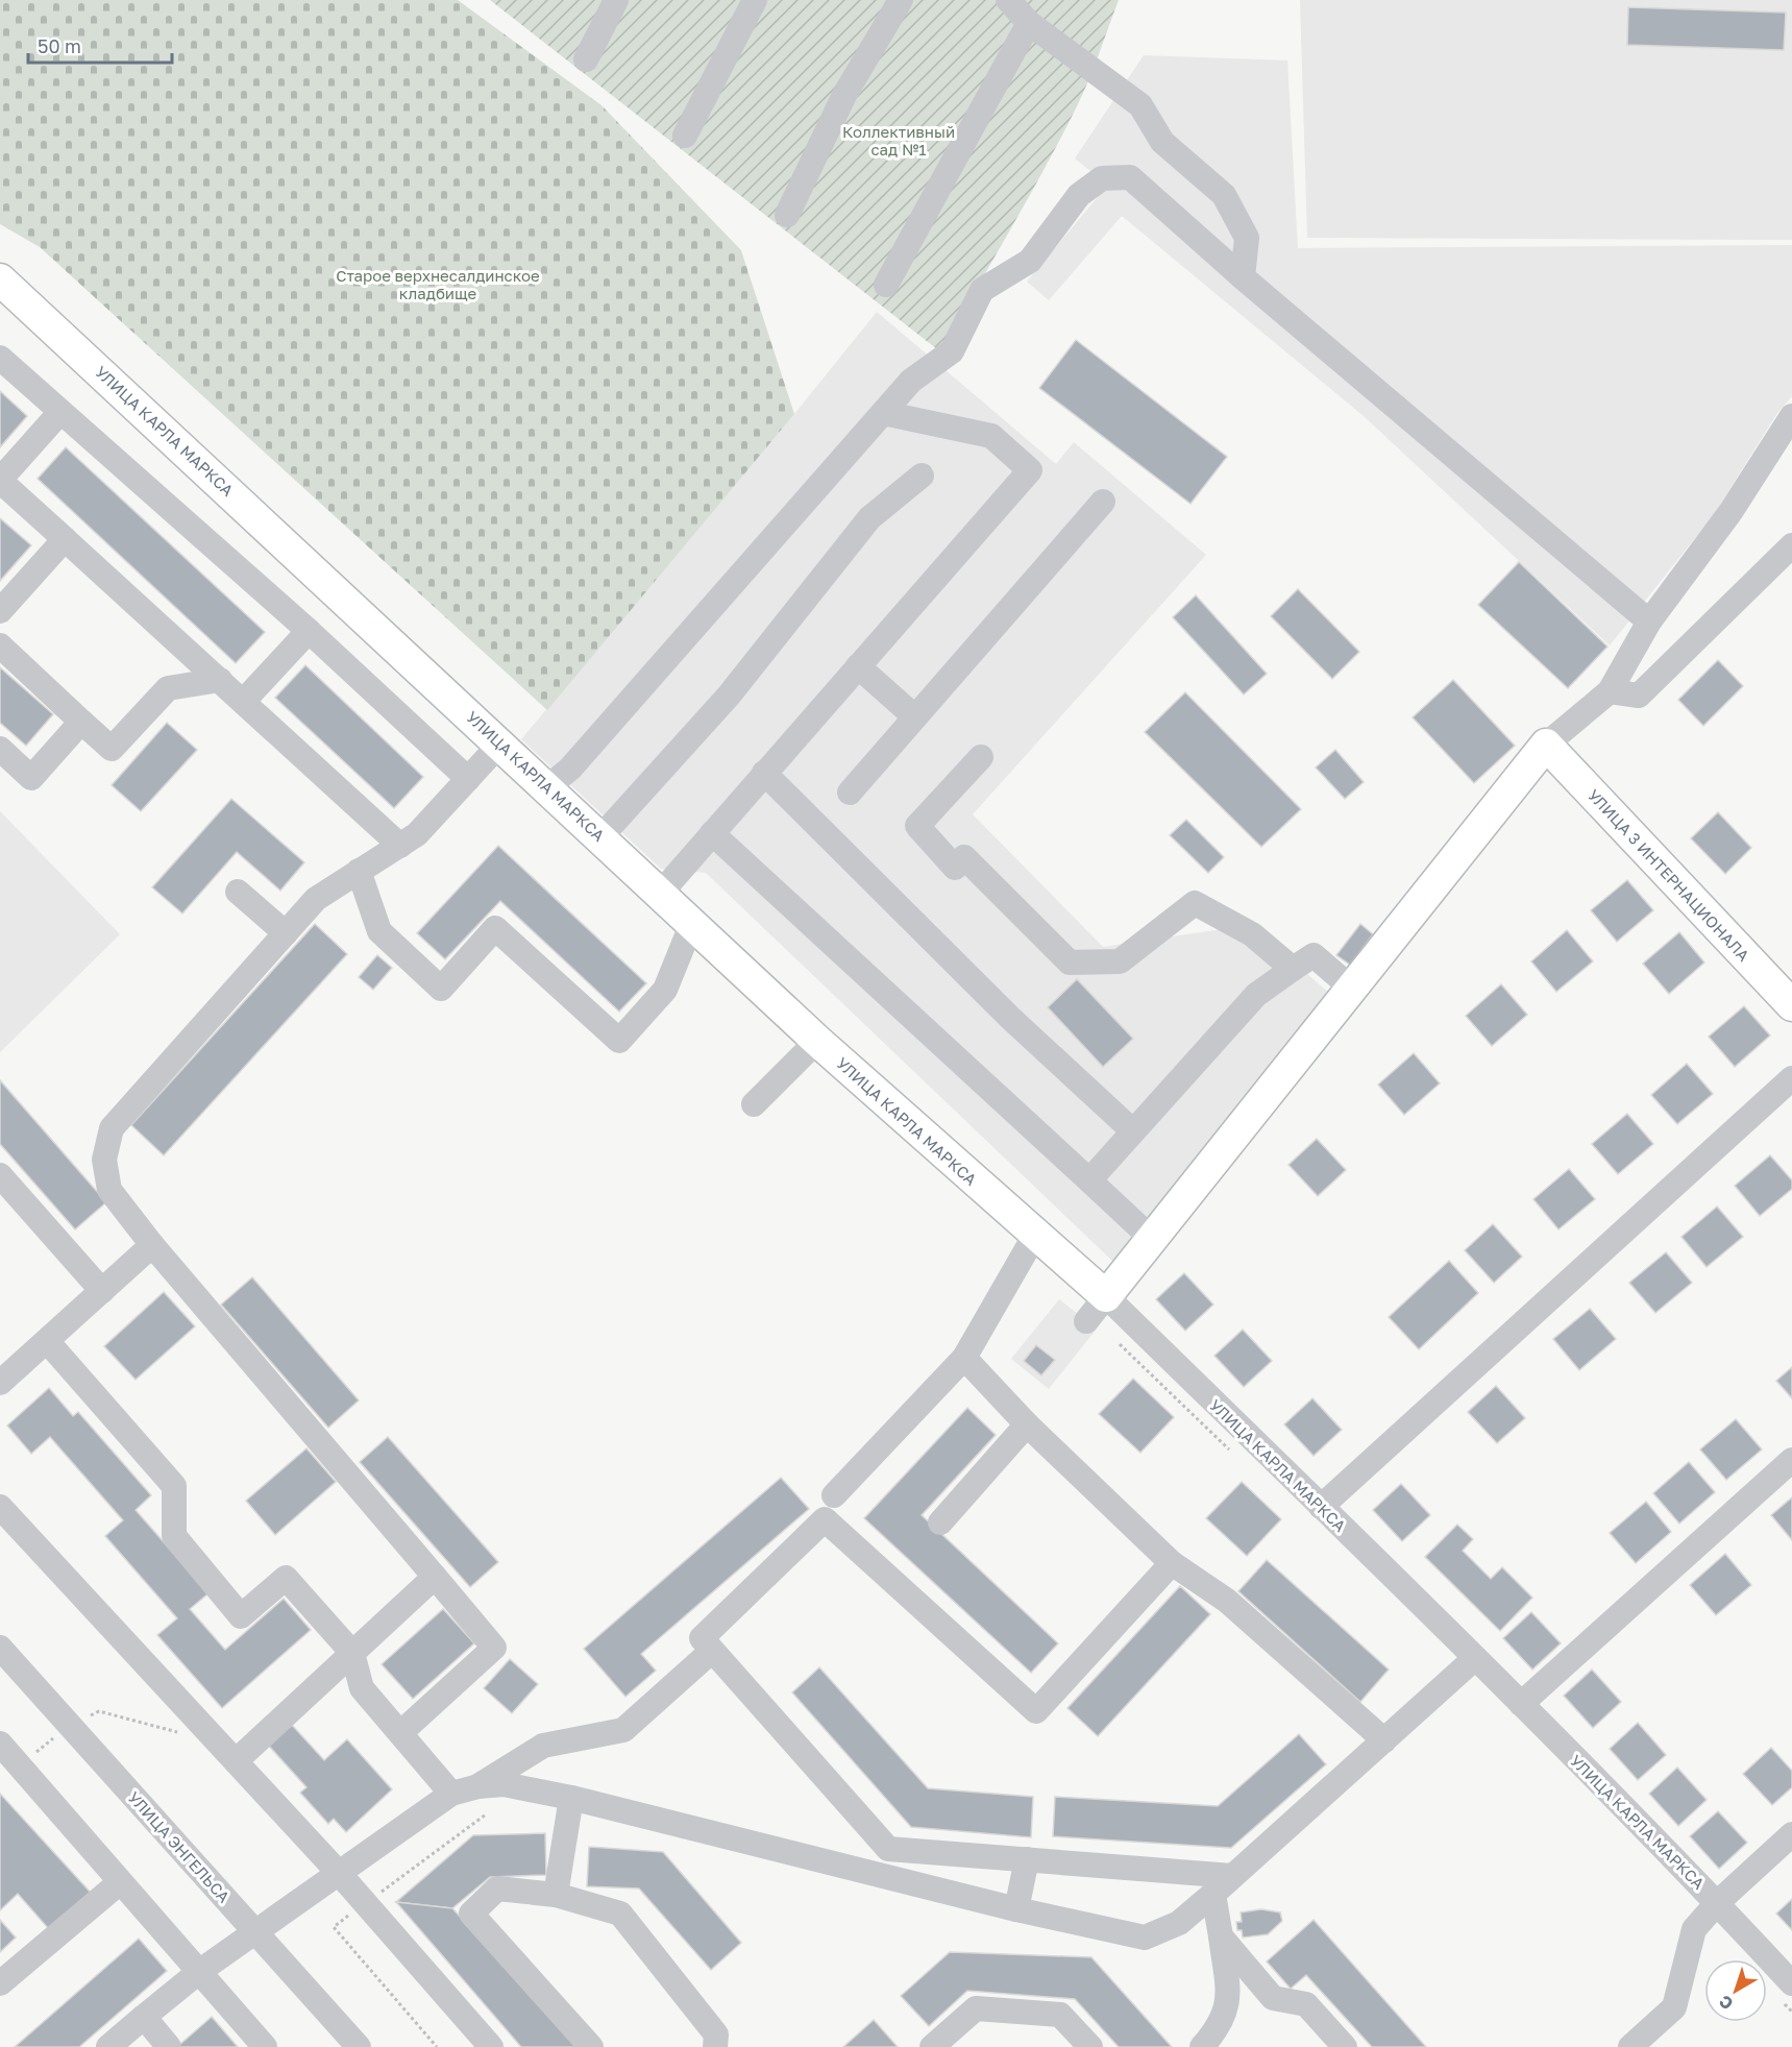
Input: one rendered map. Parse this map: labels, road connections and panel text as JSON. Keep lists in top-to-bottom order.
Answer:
{
  "streets": {
    "main road": ["УЛИЦА КАРЛА МАРКСА", "УЛИЦА 3 ИНТЕРНАЦИОНАЛА"],
    "street": ["УЛИЦА ЭНГЕЛЬСА"]
  },
  "parks": ["Коллективный сад №1", "Старое верхнесалдинское кладбище"],
  "scale_bar": "50 m",
  "north": "bottom left"
}
